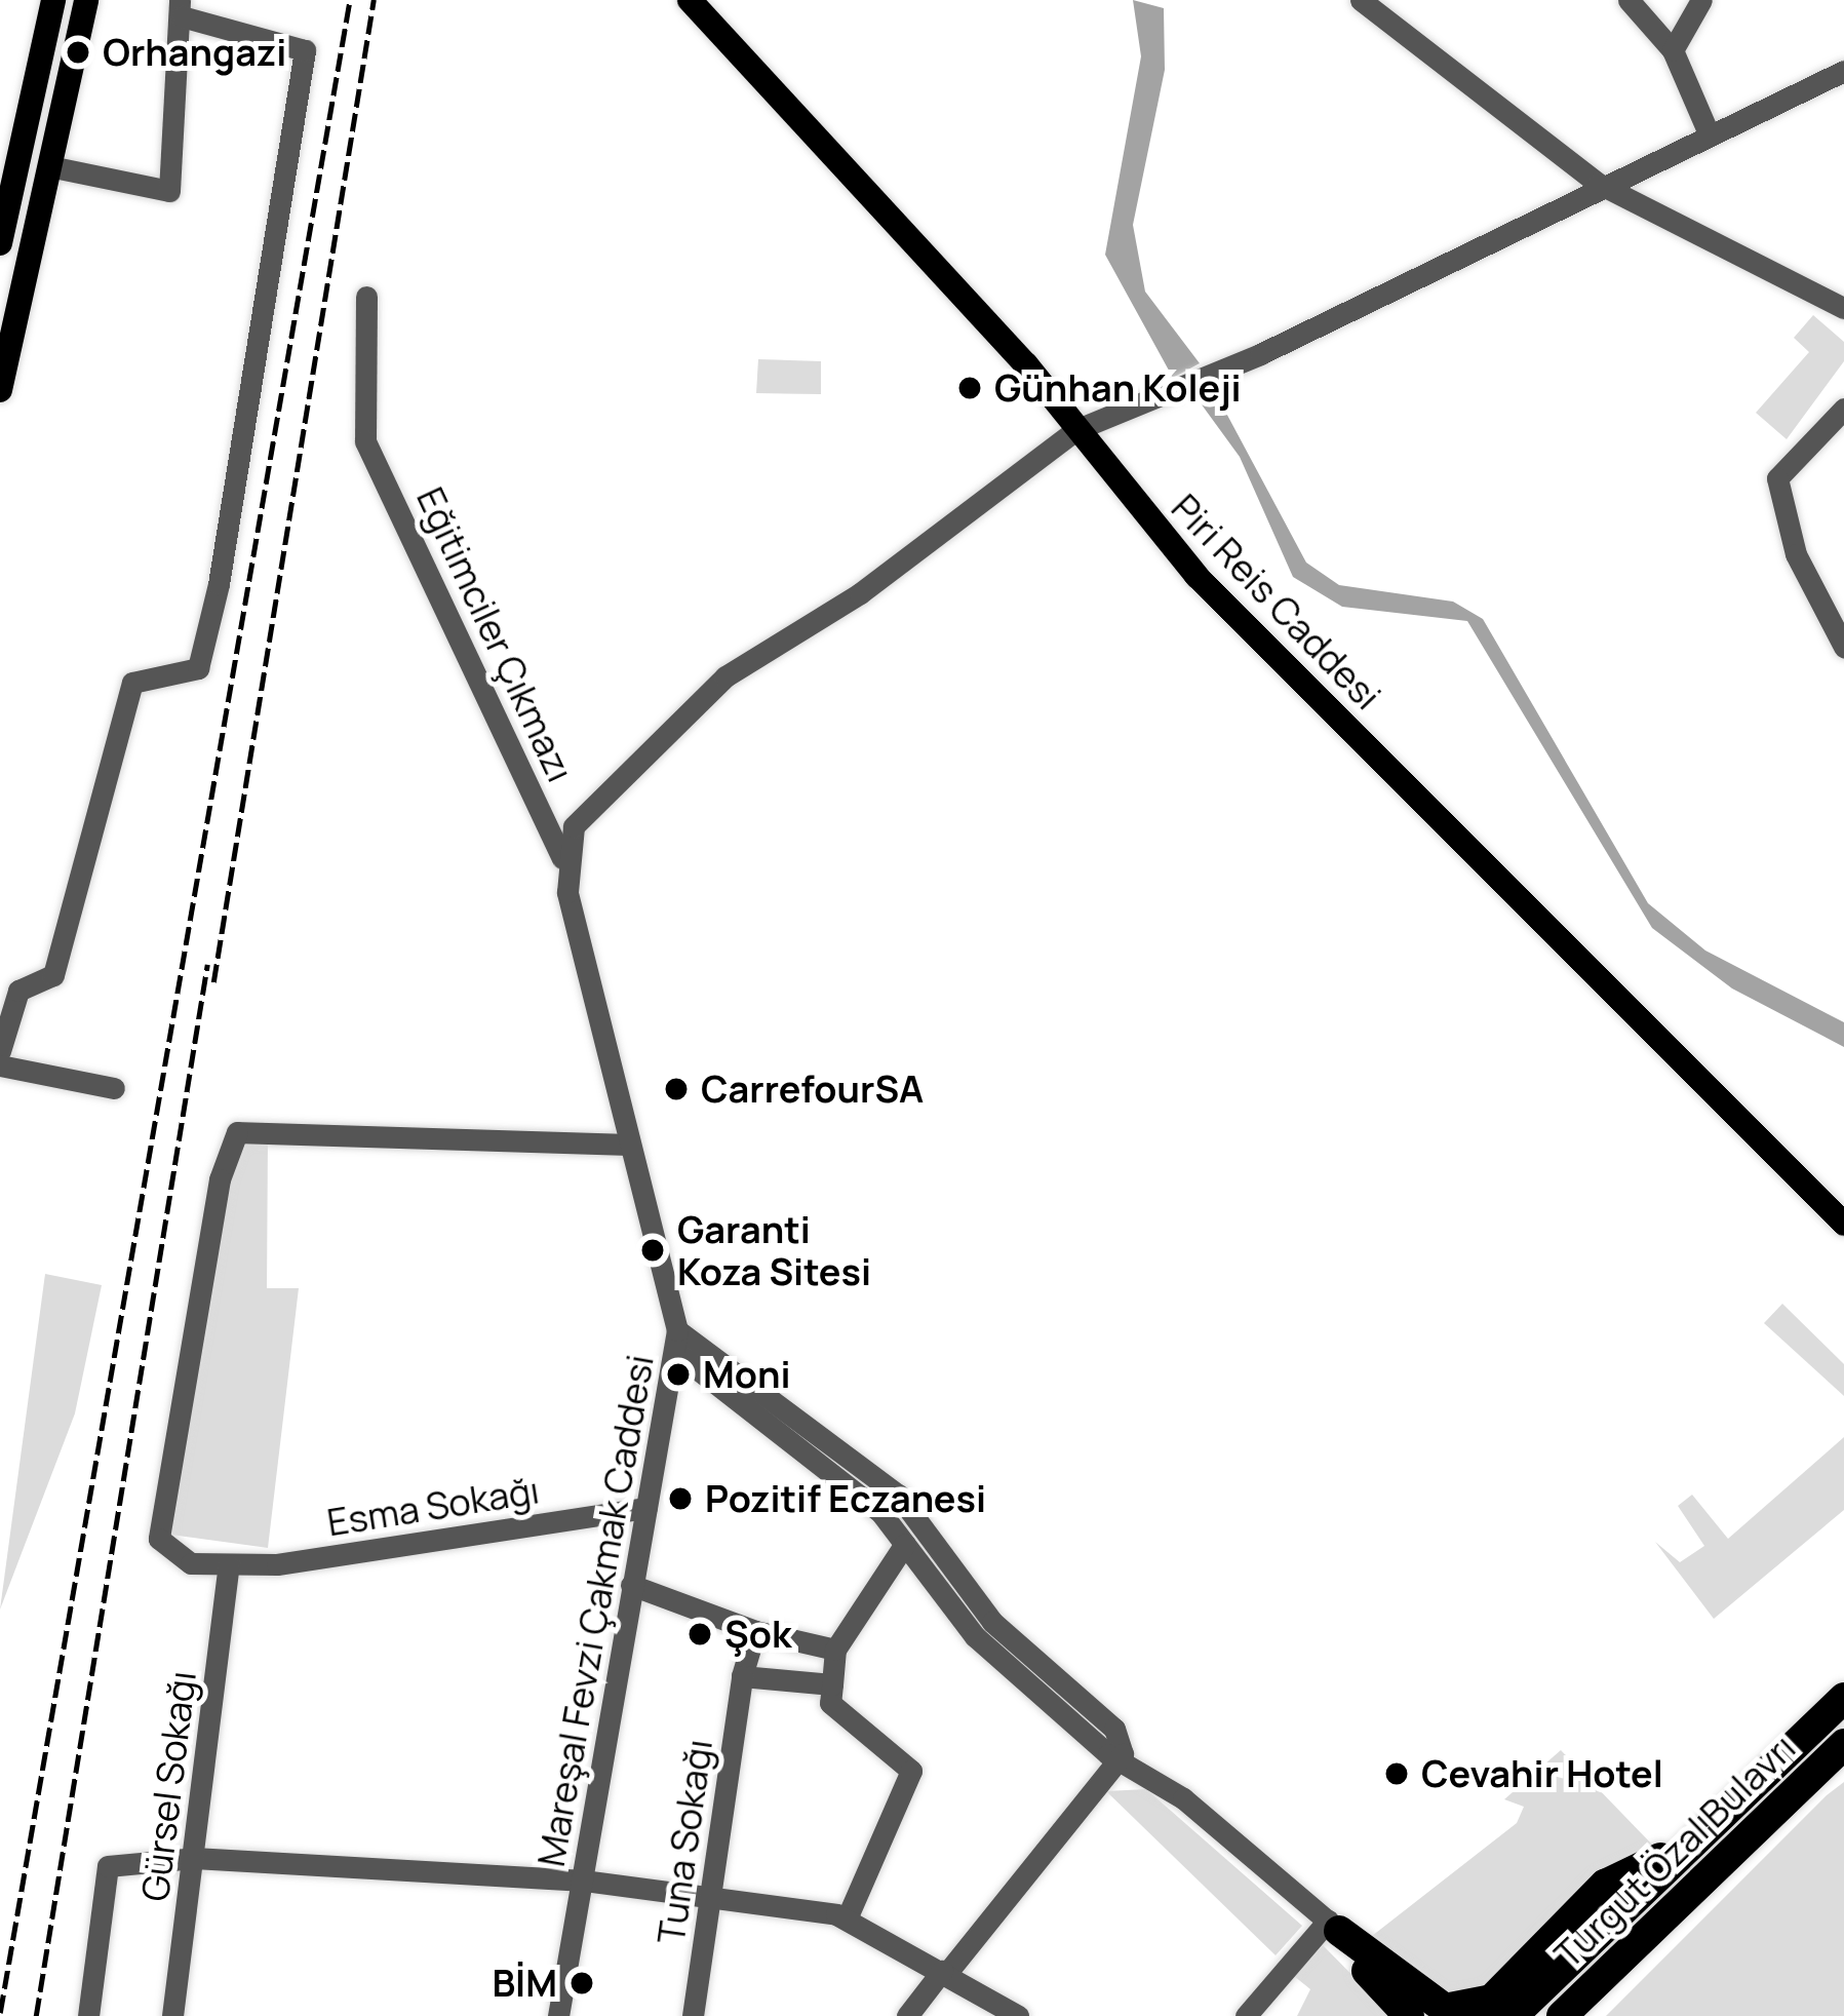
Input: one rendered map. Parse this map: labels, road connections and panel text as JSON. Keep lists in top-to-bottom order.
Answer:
{
  "streets": {
    "highway": ["Turgut Özal Bulavrı"],
    "main road": ["Piri Reis Caddesi"],
    "street": [
      "Eğitimciler Çıkmazı",
      "Esma Sokağı",
      "Mareşal Fevzi Çakmak Caddesi",
      "Gürsel Sokağı",
      "Tuna Sokağı"
    ]
  },
  "crossings": [
    ["Eğitimciler Çıkmazı", "Mareşal Fevzi Çakmak Caddesi"],
    ["Esma Sokağı", "Mareşal Fevzi Çakmak Caddesi"],
    ["Esma Sokağı", "Gürsel Sokağı"]
  ],
  "places": [
    "Orhangazi",
    "Günhan Koleji",
    "CarrefourSA",
    "Garanti Koza Sitesi",
    "Moni",
    "Pozitif Eczanesi",
    "Şok",
    "Cevahir Hotel",
    "BİM"
  ]
}
